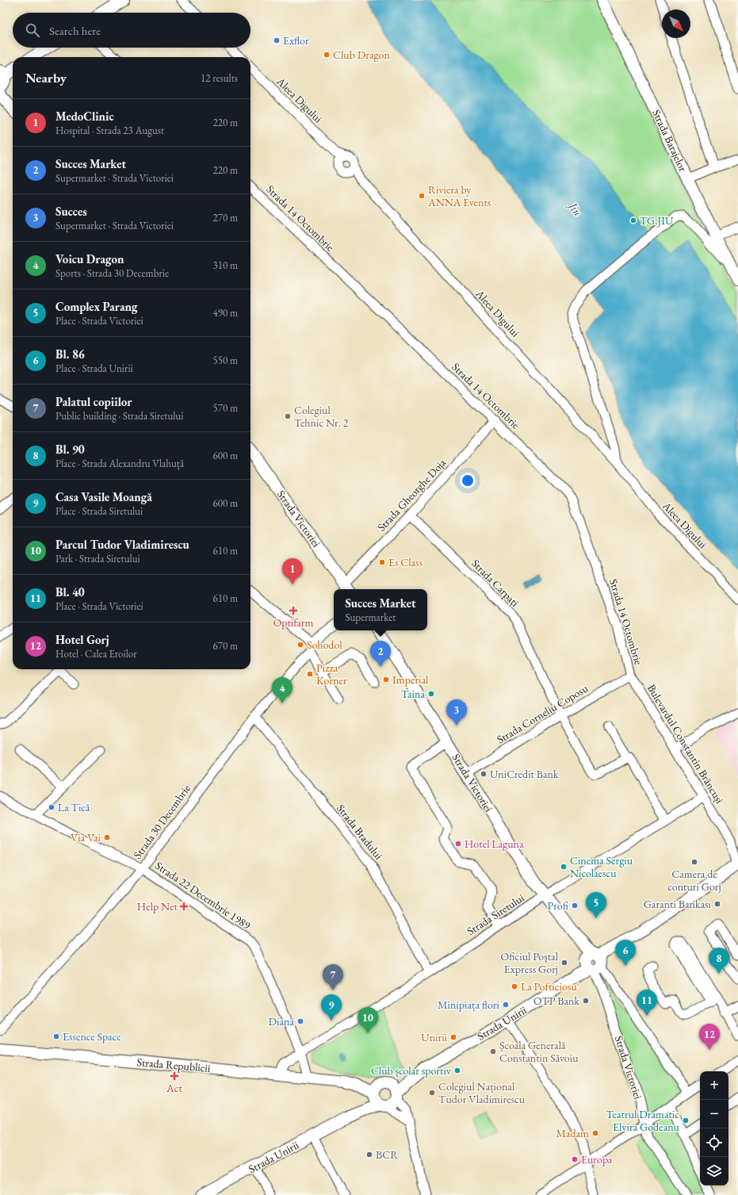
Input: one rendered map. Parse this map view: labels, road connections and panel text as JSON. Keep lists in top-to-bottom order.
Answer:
{
  "streets": {
    "main road": [
      "Strada Barajelor",
      "Strada Victoriei",
      "Strada Unirii",
      "Strada Republicii"
    ],
    "street": [
      "Aleea Digului",
      "Strada 14 Octombrie",
      "Strada Gheorghe Doja",
      "Strada Carpați",
      "Strada Corneliu Coposu",
      "Bulevardul Constantin Brâncuși",
      "Strada 30 Decembrie",
      "Strada Bradului",
      "Strada 22 Decembrie 1989",
      "Strada Siretului"
    ]
  },
  "crossings": [
    ["Strada 14 Octombrie", "Strada Gheorghe Doja"],
    ["Strada 14 Octombrie", "Strada Corneliu Coposu"],
    ["Strada 14 Octombrie", "Bulevardul Constantin Brâncuși"],
    ["Strada Gheorghe Doja", "Strada Victoriei"],
    ["Strada Gheorghe Doja", "Strada Carpați"],
    ["Strada Victoriei", "Strada Corneliu Coposu"],
    ["Strada Victoriei", "Strada Siretului"],
    ["Strada Victoriei", "Strada Unirii"],
    ["Strada Carpați", "Strada Corneliu Coposu"],
    ["Strada Corneliu Coposu", "Bulevardul Constantin Brâncuși"],
    ["Bulevardul Constantin Brâncuși", "Strada Siretului"],
    ["Bulevardul Constantin Brâncuși", "Strada Unirii"],
    ["Strada 30 Decembrie", "Strada Bradului"],
    ["Strada 30 Decembrie", "Strada 22 Decembrie 1989"],
    ["Strada Bradului", "Strada Siretului"],
    ["Strada 22 Decembrie 1989", "Strada Siretului"],
    ["Strada 22 Decembrie 1989", "Strada Republicii"],
    ["Strada Unirii", "Strada Republicii"]
  ],
  "water": ["Jiu"],
  "places": {
    "other": [
      "Exflor",
      "Club Dragon",
      "Riviera by ANNA Events",
      "TG.JIU",
      "Colegiul Tehnic Nr. 2",
      "Es Class",
      "Sohodol",
      "Pizza Korner",
      "Imperial",
      "Taina",
      "UniCredit Bank",
      "La Tică",
      "Via Vai",
      "Hotel Laguna",
      "Camera de conturi Gorj",
      "Cinema Sergiu Nicolaescu",
      "Garanti Bankası",
      "Profi",
      "Oficiul Poştal Express Gorj",
      "La Pofticiosu'",
      "OTP Bank",
      "Minipiața flori",
      "Diana",
      "Essence Space",
      "Unirii",
      "Școala Generală Constantin Săvoiu",
      "Club școlar sportiv",
      "Colegiul Național Tudor Vladimirescu",
      "Teatrul Dramatic Elvira Godeanu",
      "Madam",
      "BCR",
      "Europa"
    ],
    "health": ["Optifarm", "Help Net", "Act"]
  },
  "north": "bottom right",
  "page": {
    "search": "Search here",
    "heading": ["Nearby", "12 results"],
    "list": [
      {
        "mark": "1",
        "name": "MedoClinic",
        "note": "Hospital · Strada 23 August",
        "value": "220 m"
      },
      {
        "mark": "2",
        "name": "Succes Market",
        "note": "Supermarket · Strada Victoriei",
        "value": "220 m"
      },
      {
        "mark": "3",
        "name": "Succes",
        "note": "Supermarket · Strada Victoriei",
        "value": "270 m"
      },
      {
        "mark": "4",
        "name": "Voicu Dragon",
        "note": "Sports · Strada 30 Decembrie",
        "value": "310 m"
      },
      {
        "mark": "5",
        "name": "Complex Parang",
        "note": "Place · Strada Victoriei",
        "value": "490 m"
      },
      {
        "mark": "6",
        "name": "Bl. 86",
        "note": "Place · Strada Unirii",
        "value": "550 m"
      },
      {
        "mark": "7",
        "name": "Palatul copiilor",
        "note": "Public building · Strada Siretului",
        "value": "570 m"
      },
      {
        "mark": "8",
        "name": "Bl. 90",
        "note": "Place · Strada Alexandru Vlahuță",
        "value": "600 m"
      },
      {
        "mark": "9",
        "name": "Casa Vasile Moangă",
        "note": "Place · Strada Siretului",
        "value": "600 m"
      },
      {
        "mark": "10",
        "name": "Parcul Tudor Vladimirescu",
        "note": "Park · Strada Siretului",
        "value": "610 m"
      },
      {
        "mark": "11",
        "name": "Bl. 40",
        "note": "Place · Strada Victoriei",
        "value": "610 m"
      },
      {
        "mark": "12",
        "name": "Hotel Gorj",
        "note": "Hotel · Calea Eroilor",
        "value": "670 m"
      }
    ],
    "pins": [
      "1",
      "2",
      "4",
      "3",
      "5",
      "6",
      "8",
      "7",
      "11",
      "9",
      "10",
      "12"
    ],
    "popup": ["Succes Market", "Supermarket"],
    "map_buttons": ["+", "−"]
  }
}
